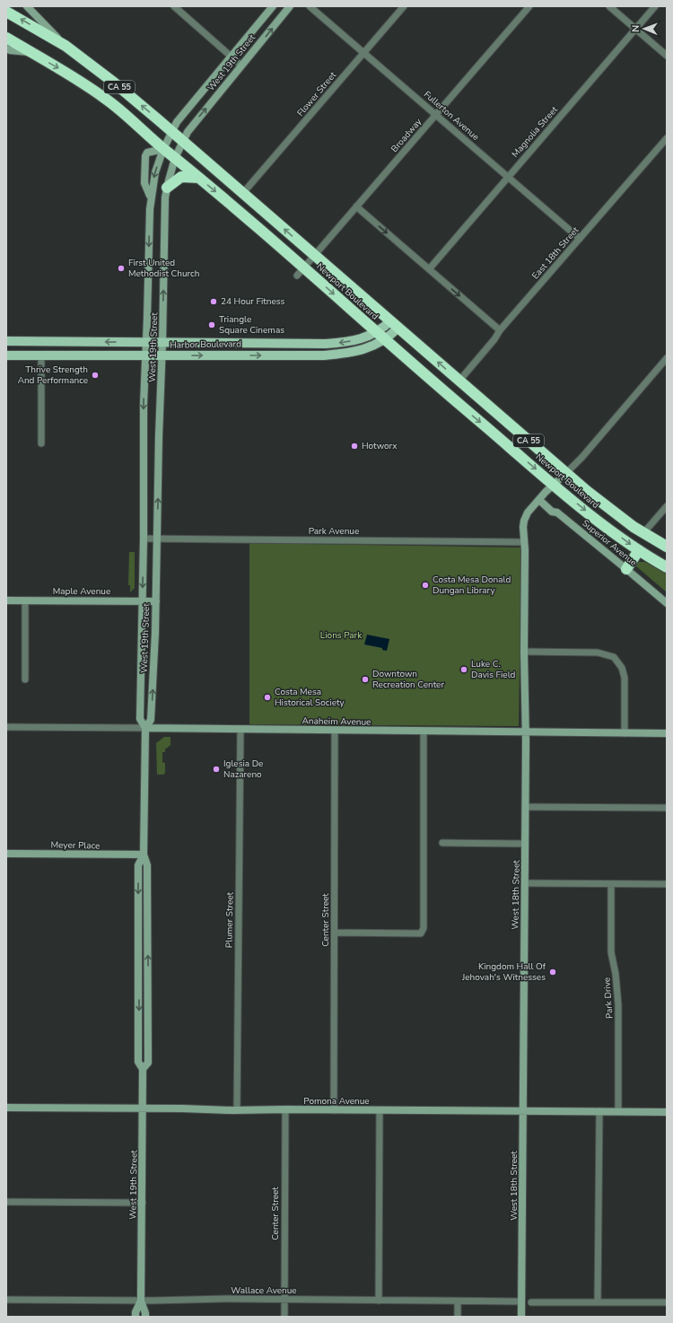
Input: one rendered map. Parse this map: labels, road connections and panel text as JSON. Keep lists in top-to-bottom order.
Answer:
{
  "streets": {
    "highway": ["CA 55", "Newport Boulevard"],
    "main road": ["Harbor Boulevard"],
    "street": [
      "West 19th Street",
      "Flower Street",
      "Fullerton Avenue",
      "Magnolia Street",
      "Broadway",
      "East 18th Street",
      "Park Avenue",
      "Superior Avenue",
      "Maple Avenue",
      "Anaheim Avenue",
      "Meyer Place",
      "West 18th Street",
      "Plumer Street",
      "Center Street",
      "Park Drive",
      "Pomona Avenue",
      "Wallace Avenue"
    ]
  },
  "crossings": [
    ["West 19th Street", "Newport Boulevard"],
    ["West 19th Street", "Harbor Boulevard"],
    ["West 19th Street", "Park Avenue"],
    ["West 19th Street", "Maple Avenue"],
    ["West 19th Street", "Anaheim Avenue"],
    ["West 19th Street", "Meyer Place"],
    ["West 19th Street", "Pomona Avenue"],
    ["West 19th Street", "Wallace Avenue"],
    ["CA 55", "Newport Boulevard"],
    ["Flower Street", "Fullerton Avenue"],
    ["Flower Street", "Newport Boulevard"],
    ["Fullerton Avenue", "Magnolia Street"],
    ["Fullerton Avenue", "Broadway"],
    ["Fullerton Avenue", "East 18th Street"],
    ["Broadway", "Newport Boulevard"],
    ["East 18th Street", "Newport Boulevard"],
    ["Newport Boulevard", "Harbor Boulevard"],
    ["Newport Boulevard", "West 18th Street"],
    ["Park Avenue", "West 18th Street"],
    ["Superior Avenue", "West 18th Street"],
    ["Anaheim Avenue", "West 18th Street"],
    ["Anaheim Avenue", "Plumer Street"],
    ["Anaheim Avenue", "Center Street"],
    ["West 18th Street", "Pomona Avenue"],
    ["West 18th Street", "Wallace Avenue"],
    ["Plumer Street", "Pomona Avenue"],
    ["Center Street", "Pomona Avenue"],
    ["Center Street", "Wallace Avenue"],
    ["Park Drive", "Pomona Avenue"]
  ],
  "parks": ["Lions Park"],
  "places": [
    "First United Methodist Church",
    "24 Hour Fitness",
    "Triangle Square Cinemas",
    "Thrive Strength And Performance",
    "Hotworx",
    "Costa Mesa Donald Dungan Library",
    "Luke C. Davis Field",
    "Downtown Recreation Center",
    "Costa Mesa Historical Society",
    "Iglesia De Nazareno",
    "Kingdom Hall Of Jehovah's Witnesses"
  ],
  "north": "left"
}
